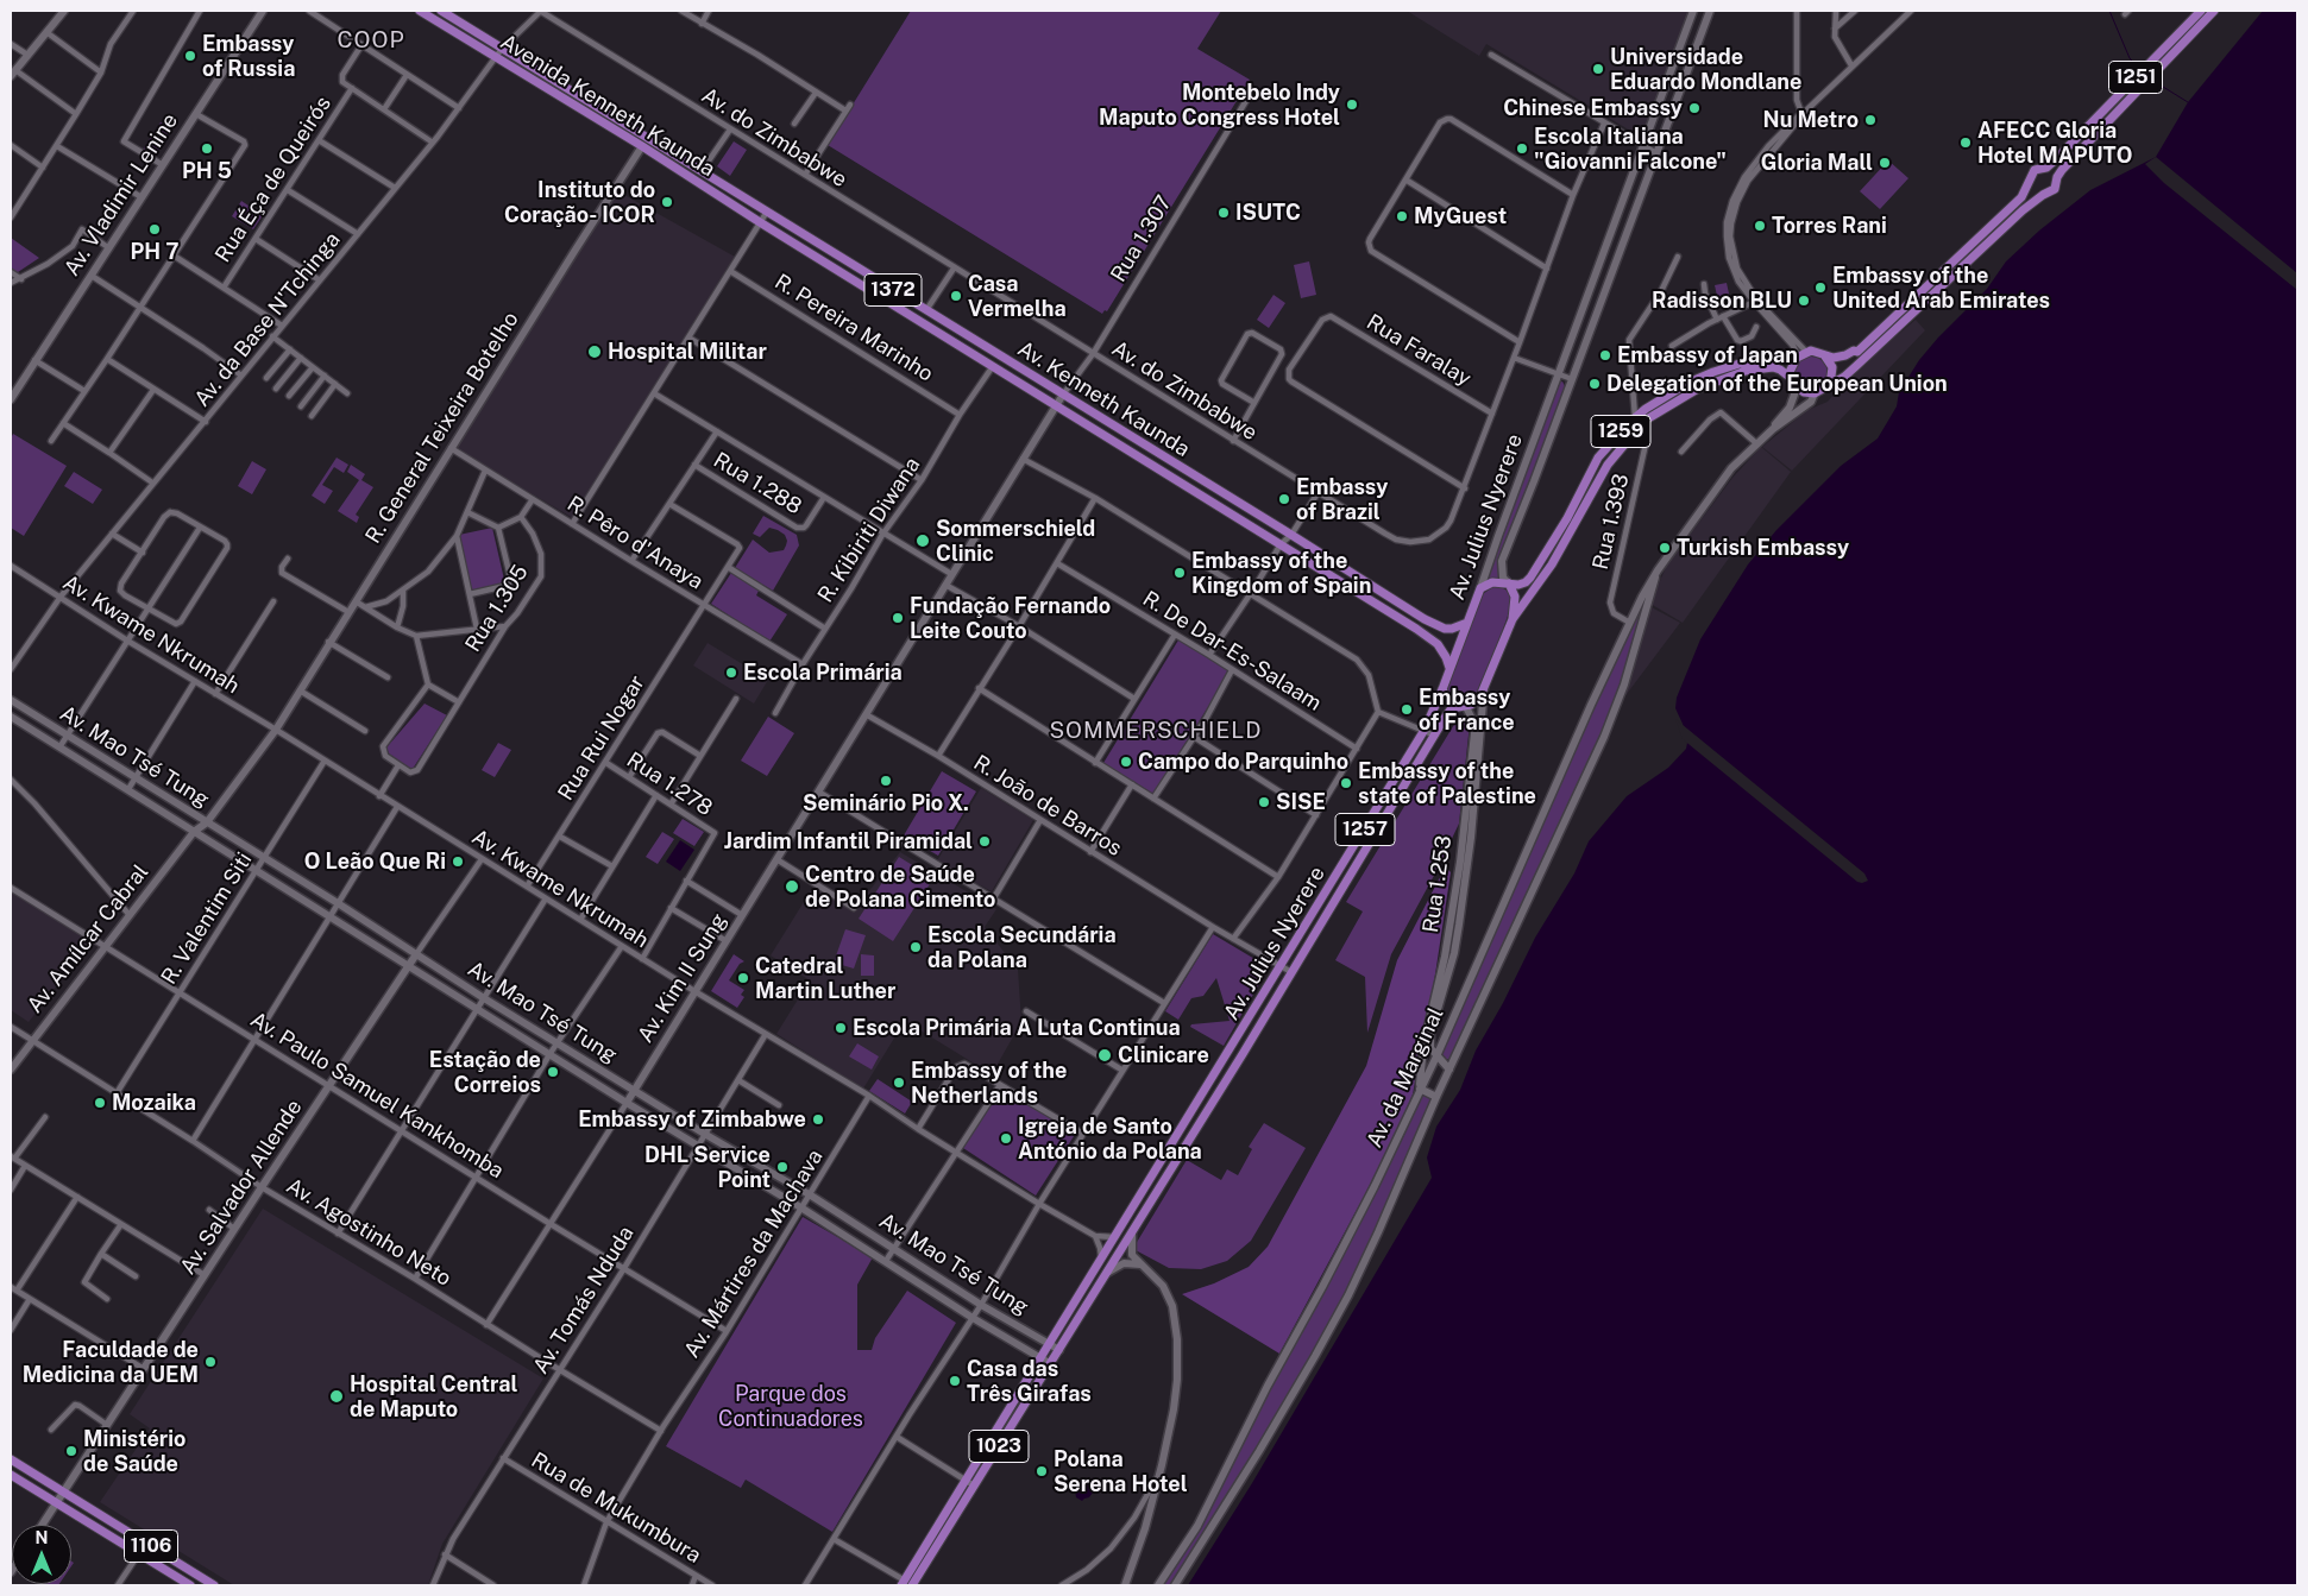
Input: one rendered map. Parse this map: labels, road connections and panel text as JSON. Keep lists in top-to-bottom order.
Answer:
{
  "streets": {
    "main road": [
      "1251",
      "Avenida Kenneth Kaunda",
      "Av. Vladimir Lenine",
      "1372",
      "Av. Kenneth Kaunda",
      "R. General Teixeira Botelho",
      "1259",
      "Av. Julius Nyerere",
      "Av. Mao Tsé Tung",
      "1257",
      "Rua 1.253",
      "Av. Amílcar Cabral",
      "Av. Kim II Sung",
      "Av. da Marginal",
      "Av. Salvador Allende",
      "1023",
      "1106"
    ],
    "street": [
      "Av. do Zimbabwe",
      "Rua Éça de Queirós",
      "Rua 1.307",
      "Av. da Base N'Tchinga",
      "R. Pereira Marinho",
      "Rua Faralay",
      "Rua 1.288",
      "Rua 1.393",
      "R. Kibiriti Diwana",
      "R. Pêro d'Anaya",
      "Rua 1.305",
      "Av. Kwame Nkrumah",
      "R. De Dar-Es-Salaam",
      "Rua Rui Nogar",
      "Rua 1.278",
      "R. João de Barros",
      "R. Valentim Siti",
      "Av. Paulo Samuel Kankhomba",
      "Av. Agostinho Neto",
      "Av. Mártires da Machava",
      "Av. Tomás Nduda",
      "Rua de Mukumbura"
    ]
  },
  "crossings": [
    ["1251", "1259"],
    ["1251", "Av. da Marginal"],
    ["Avenida Kenneth Kaunda", "Av. da Base N'Tchinga"],
    ["Avenida Kenneth Kaunda", "Av. Kenneth Kaunda"],
    ["Avenida Kenneth Kaunda", "R. General Teixeira Botelho"],
    ["Av. do Zimbabwe", "Rua 1.307"],
    ["Av. do Zimbabwe", "Av. da Base N'Tchinga"],
    ["Av. do Zimbabwe", "Rua Faralay"],
    ["Rua 1.307", "Av. Kenneth Kaunda"],
    ["Rua 1.307", "Av. Kim II Sung"],
    ["Av. da Base N'Tchinga", "Av. Kwame Nkrumah"],
    ["R. Pereira Marinho", "R. Kibiriti Diwana"],
    ["Av. Kenneth Kaunda", "Av. Julius Nyerere"],
    ["Av. Kenneth Kaunda", "R. Kibiriti Diwana"],
    ["Av. Kenneth Kaunda", "Av. Kim II Sung"],
    ["R. General Teixeira Botelho", "R. Pêro d'Anaya"],
    ["R. General Teixeira Botelho", "Av. Kwame Nkrumah"],
    ["R. General Teixeira Botelho", "Av. Mao Tsé Tung"],
    ["R. General Teixeira Botelho", "Av. Amílcar Cabral"],
    ["1259", "Av. Julius Nyerere"],
    ["1259", "Av. da Marginal"],
    ["Av. Julius Nyerere", "Av. Mao Tsé Tung"],
    ["Av. Julius Nyerere", "R. João de Barros"],
    ["Av. Julius Nyerere", "Rua 1.253"],
    ["Rua 1.393", "Av. da Marginal"],
    ["R. Kibiriti Diwana", "R. Pêro d'Anaya"],
    ["R. Pêro d'Anaya", "Rua Rui Nogar"],
    ["Av. Kwame Nkrumah", "Rua Rui Nogar"],
    ["Av. Kwame Nkrumah", "R. Valentim Siti"],
    ["Av. Kwame Nkrumah", "Av. Kim II Sung"],
    ["Av. Kwame Nkrumah", "Av. Salvador Allende"],
    ["Av. Kwame Nkrumah", "Av. Mártires da Machava"],
    ["Av. Kwame Nkrumah", "Av. Tomás Nduda"],
    ["Rua Rui Nogar", "Rua 1.278"],
    ["Av. Mao Tsé Tung", "R. Valentim Siti"],
    ["Av. Mao Tsé Tung", "Av. Amílcar Cabral"],
    ["Av. Mao Tsé Tung", "Av. Kim II Sung"],
    ["Av. Mao Tsé Tung", "Av. Salvador Allende"],
    ["Av. Mao Tsé Tung", "Av. Mártires da Machava"],
    ["Av. Mao Tsé Tung", "Av. Tomás Nduda"],
    ["R. João de Barros", "Av. Kim II Sung"],
    ["Rua 1.253", "Av. da Marginal"],
    ["R. Valentim Siti", "Av. Paulo Samuel Kankhomba"],
    ["R. Valentim Siti", "Av. Agostinho Neto"],
    ["Av. Amílcar Cabral", "Av. Paulo Samuel Kankhomba"],
    ["Av. Amílcar Cabral", "Av. Agostinho Neto"],
    ["Av. Kim II Sung", "Av. Paulo Samuel Kankhomba"],
    ["Av. Kim II Sung", "Av. Agostinho Neto"],
    ["Av. Paulo Samuel Kankhomba", "Av. Salvador Allende"],
    ["Av. Paulo Samuel Kankhomba", "Av. Mártires da Machava"],
    ["Av. Paulo Samuel Kankhomba", "Av. Tomás Nduda"],
    ["Av. Salvador Allende", "Av. Agostinho Neto"],
    ["Av. Salvador Allende", "1106"],
    ["Av. Agostinho Neto", "Av. Mártires da Machava"],
    ["Av. Agostinho Neto", "Av. Tomás Nduda"],
    ["Av. Mártires da Machava", "Rua de Mukumbura"],
    ["Av. Tomás Nduda", "Rua de Mukumbura"]
  ],
  "districts": ["COOP", "SOMMERSCHIELD"],
  "parks": ["Parque dos Continuadores"],
  "places": [
    "Embassy of Russia",
    "Universidade Eduardo Mondlane",
    "Montebelo Indy Maputo Congress Hotel",
    "Chinese Embassy",
    "Nu Metro",
    "AFECC Gloria Hotel MAPUTO",
    "PH 5",
    "Escola Italiana \"Giovanni Falcone\"",
    "Gloria Mall",
    "Instituto do Coração- ICOR",
    "ISUTC",
    "MyGuest",
    "Torres Rani",
    "PH 7",
    "Embassy of the United Arab Emirates",
    "Casa Vermelha",
    "Radisson BLU",
    "Hospital Militar",
    "Embassy of Japan",
    "Delegation of the European Union",
    "Embassy of Brazil",
    "Sommerschield Clinic",
    "Turkish Embassy",
    "Embassy of the Kingdom of Spain",
    "Fundação Fernando Leite Couto",
    "Escola Primária",
    "Embassy of France",
    "Campo do Parquinho",
    "Seminário Pio X.",
    "Embassy of the state of Palestine",
    "SISE",
    "Jardim Infantil Piramidal",
    "O Leão Que Ri",
    "Centro de Saúde de Polana Cimento",
    "Escola Secundária da Polana",
    "Catedral Martin Luther",
    "Escola Primária A Luta Continua",
    "Clinicare",
    "Estação de Correios",
    "Embassy of the Netherlands",
    "Mozaika",
    "Embassy of Zimbabwe",
    "Igreja de Santo António da Polana",
    "DHL Service Point",
    "Faculdade de Medicina da UEM",
    "Casa das Três Girafas",
    "Hospital Central de Maputo",
    "Ministério de Saúde",
    "Polana Serena Hotel"
  ],
  "north": "top"
}
